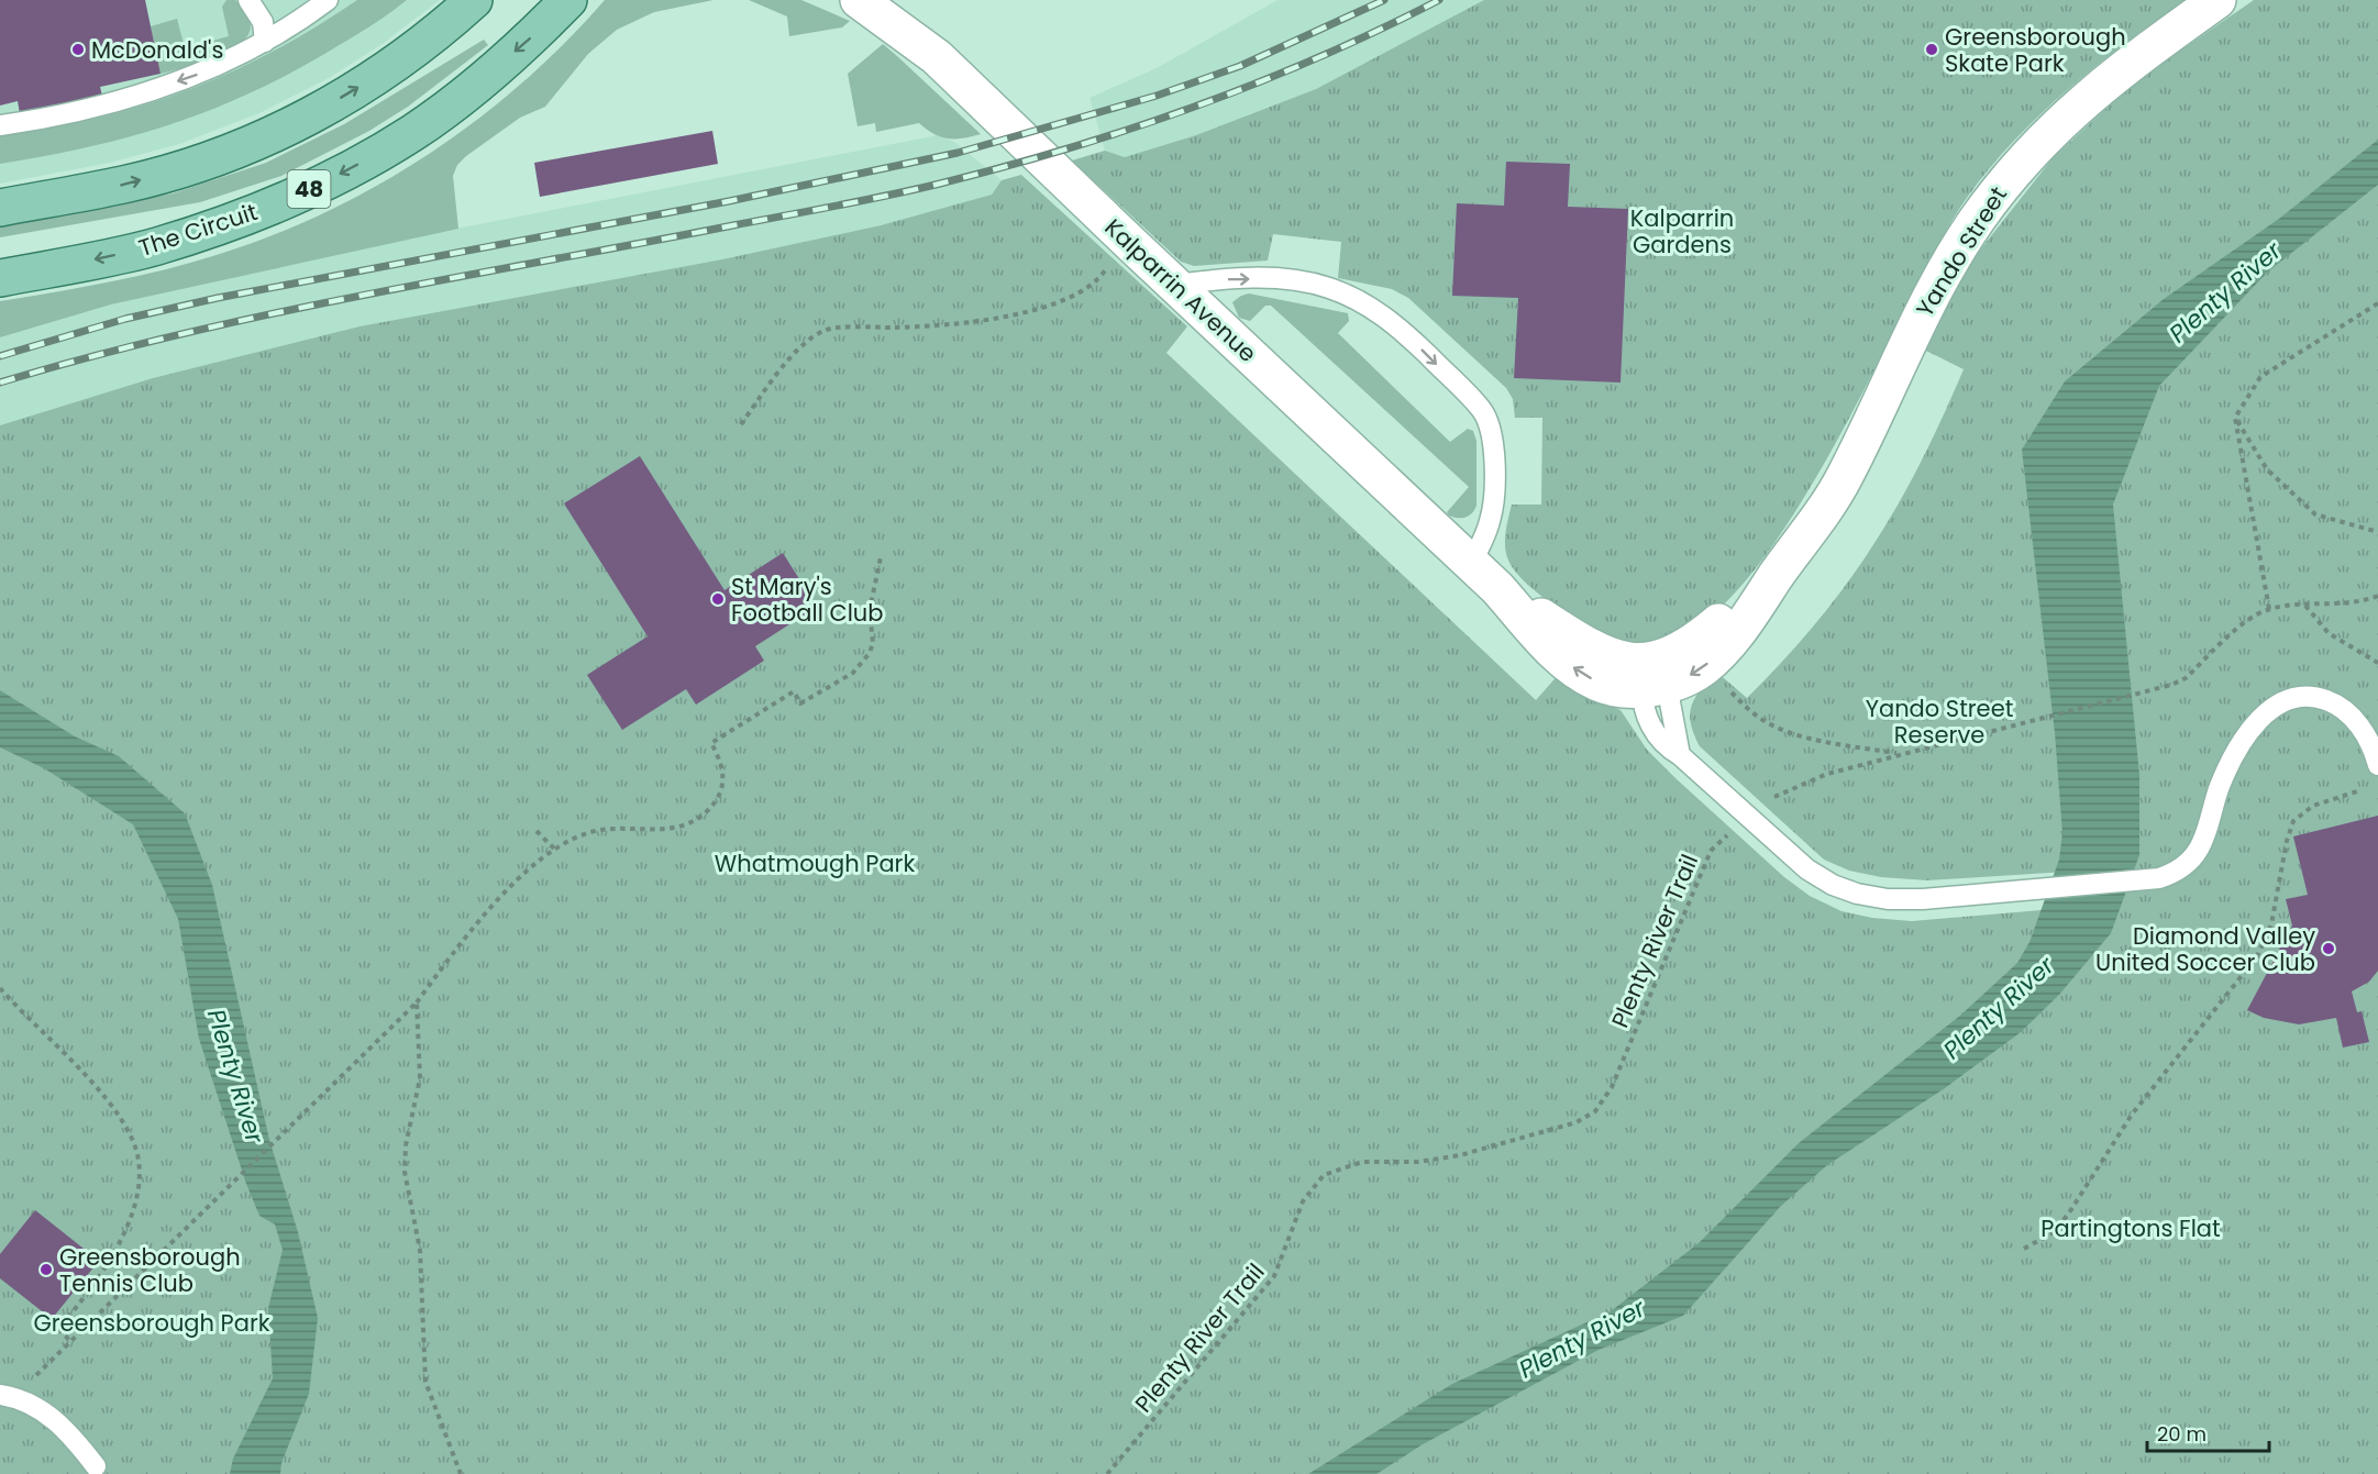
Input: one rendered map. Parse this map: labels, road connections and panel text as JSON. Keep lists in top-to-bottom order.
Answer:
{
  "streets": {
    "main road": ["48", "The Circuit"],
    "street": ["Yando Street", "Kalparrin Avenue"],
    "path": ["Plenty River Trail"]
  },
  "crossings": [
    ["Yando Street", "Kalparrin Avenue"]
  ],
  "water": ["Plenty River"],
  "parks": [
    "Kalparrin Gardens",
    "Yando Street Reserve",
    "Whatmough Park",
    "Partingtons Flat",
    "Greensborough Park"
  ],
  "places": [
    "McDonald's",
    "Greensborough Skate Park",
    "St Mary's Football Club",
    "Diamond Valley United Soccer Club",
    "Greensborough Tennis Club"
  ],
  "scale_bar": "20 m"
}
